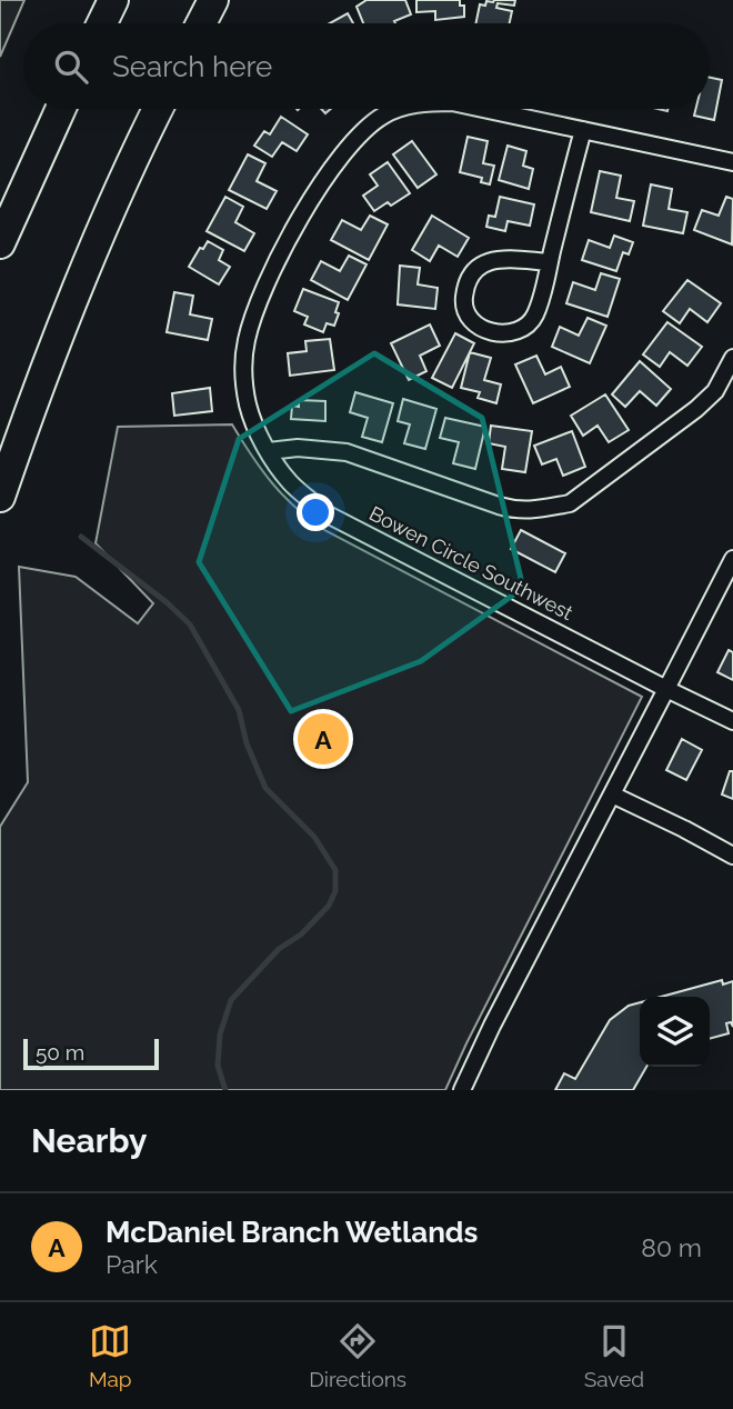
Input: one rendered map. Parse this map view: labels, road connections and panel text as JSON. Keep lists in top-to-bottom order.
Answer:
{
  "streets": {
    "street": ["Bowen Circle Southwest"]
  },
  "scale_bar": "50 m",
  "page": {
    "search": "Search here",
    "pins": "A",
    "scale": "50 m",
    "heading": "Nearby",
    "list": [
      {
        "mark": "A",
        "name": "McDaniel Branch Wetlands",
        "note": "Park",
        "value": "80 m"
      }
    ],
    "nav": ["Map", "Directions", "Saved"]
  }
}
